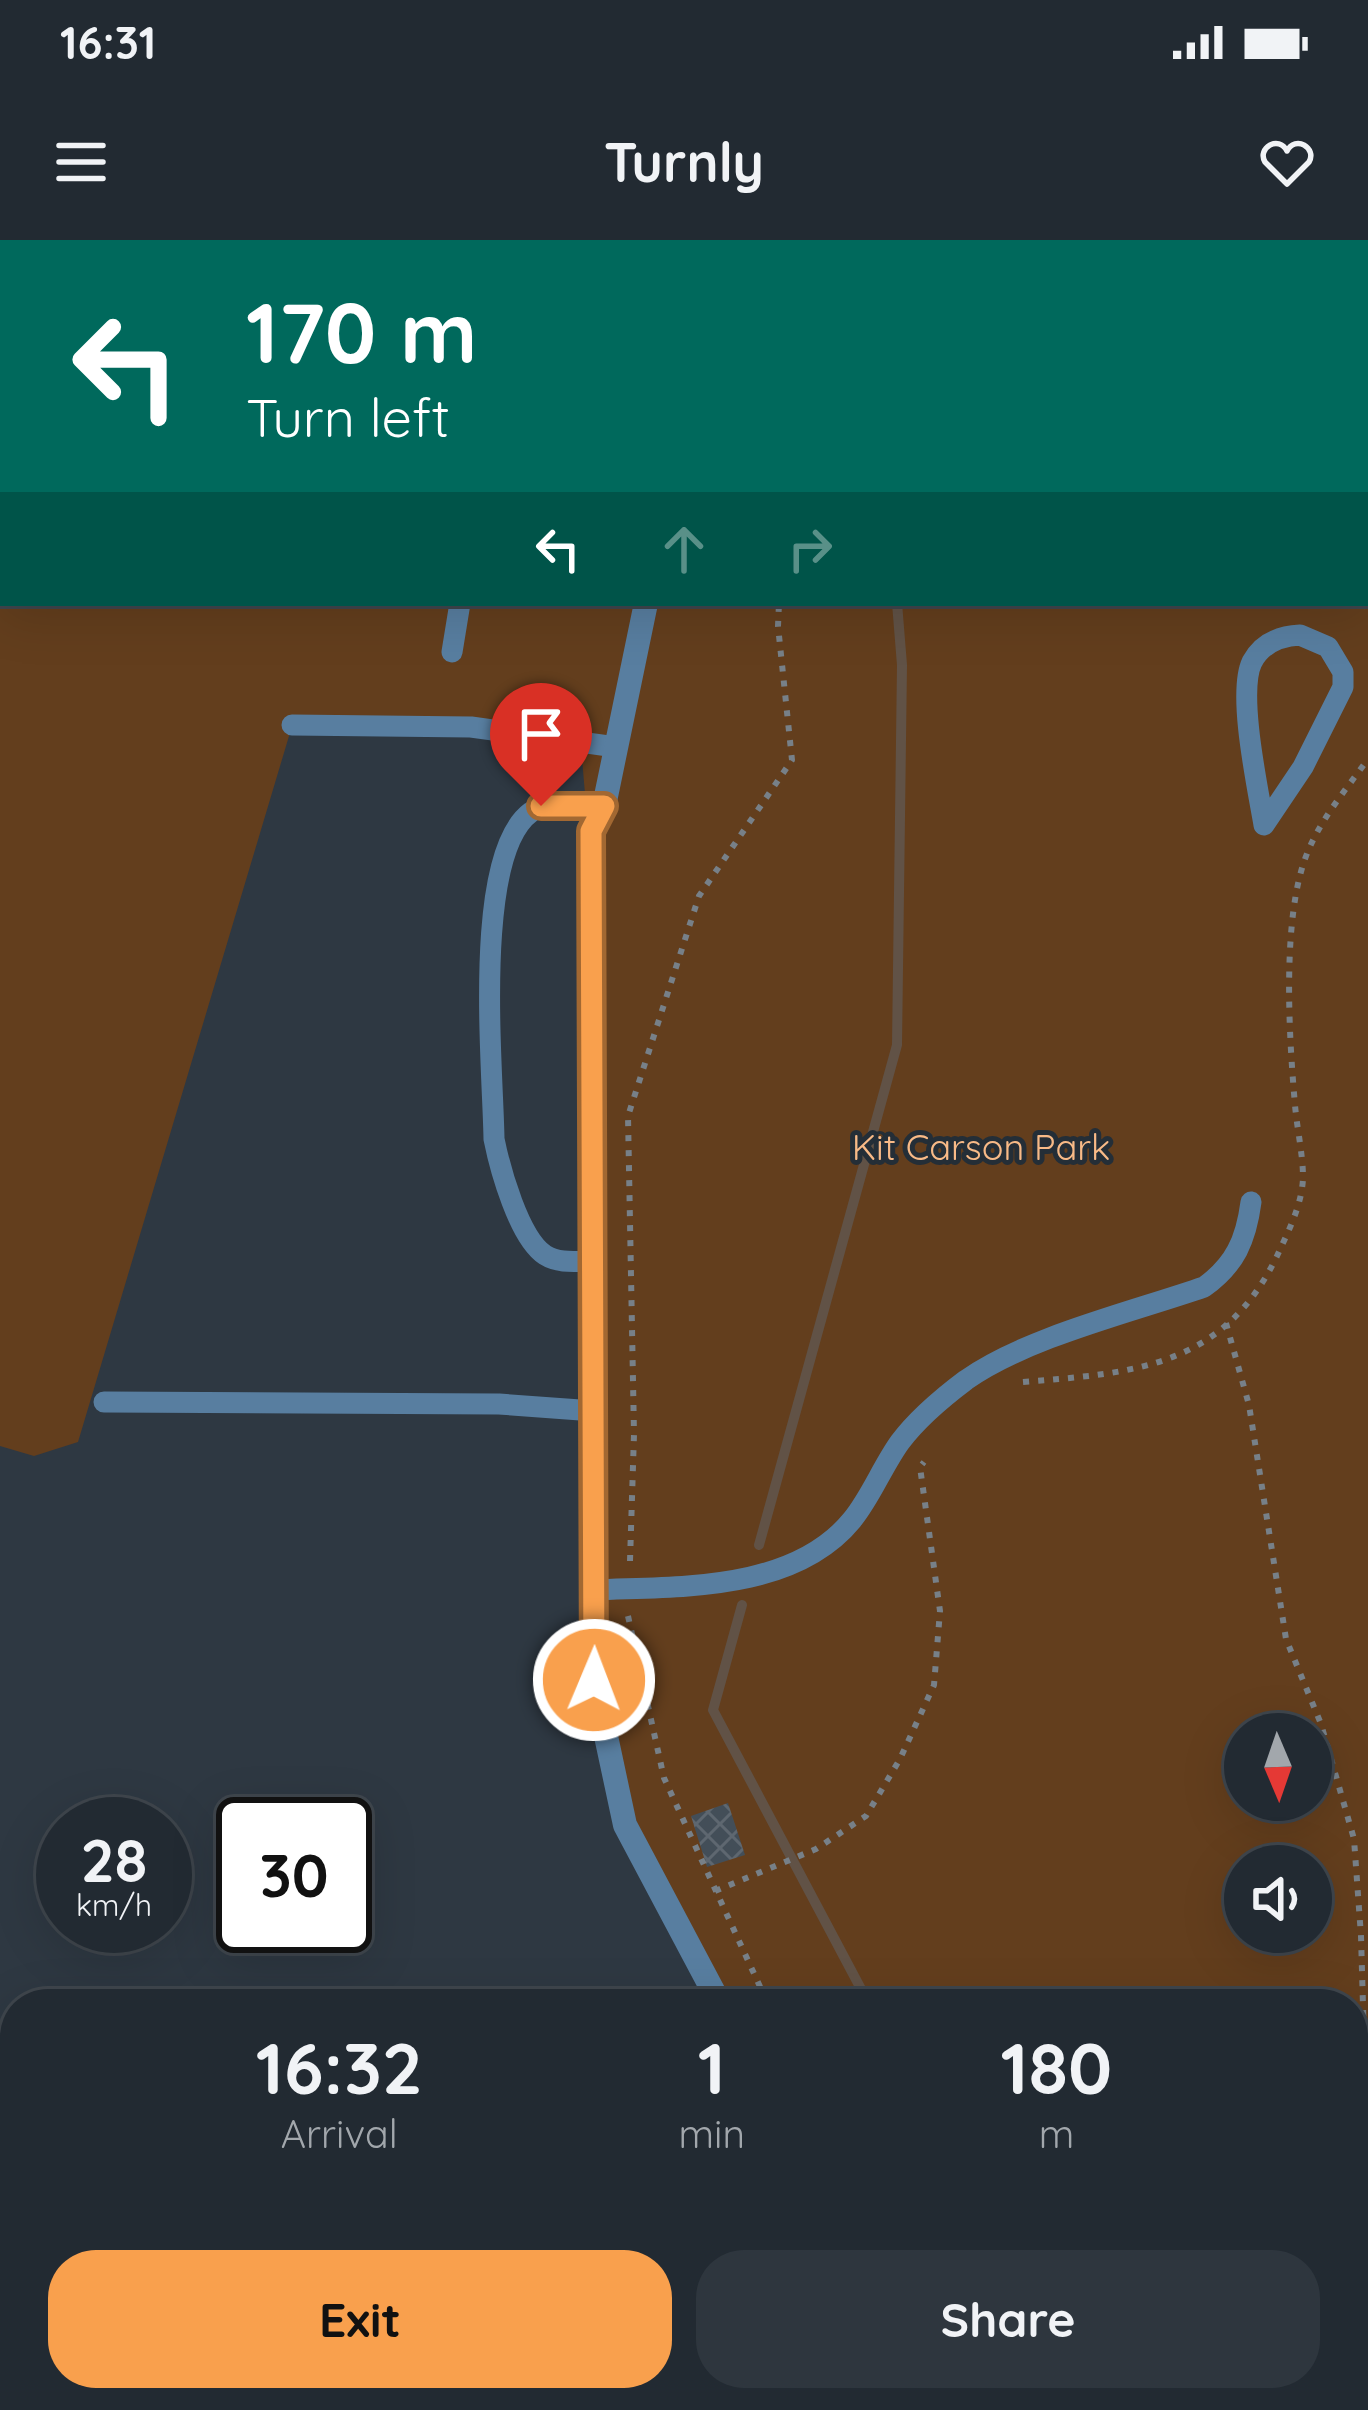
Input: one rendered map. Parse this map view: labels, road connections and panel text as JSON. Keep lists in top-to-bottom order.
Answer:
{
  "parks": ["Kit Carson Park"],
  "north": "bottom",
  "page": {
    "status": "16:31",
    "header": "Turnly",
    "turn": ["170 m", "Turn left"],
    "speed": "28 km/h",
    "limit": "30",
    "eta": [
      "16:32",
      "Arrival",
      "1",
      "min",
      "180",
      "m"
    ],
    "buttons": ["Exit", "Share"]
  }
}
